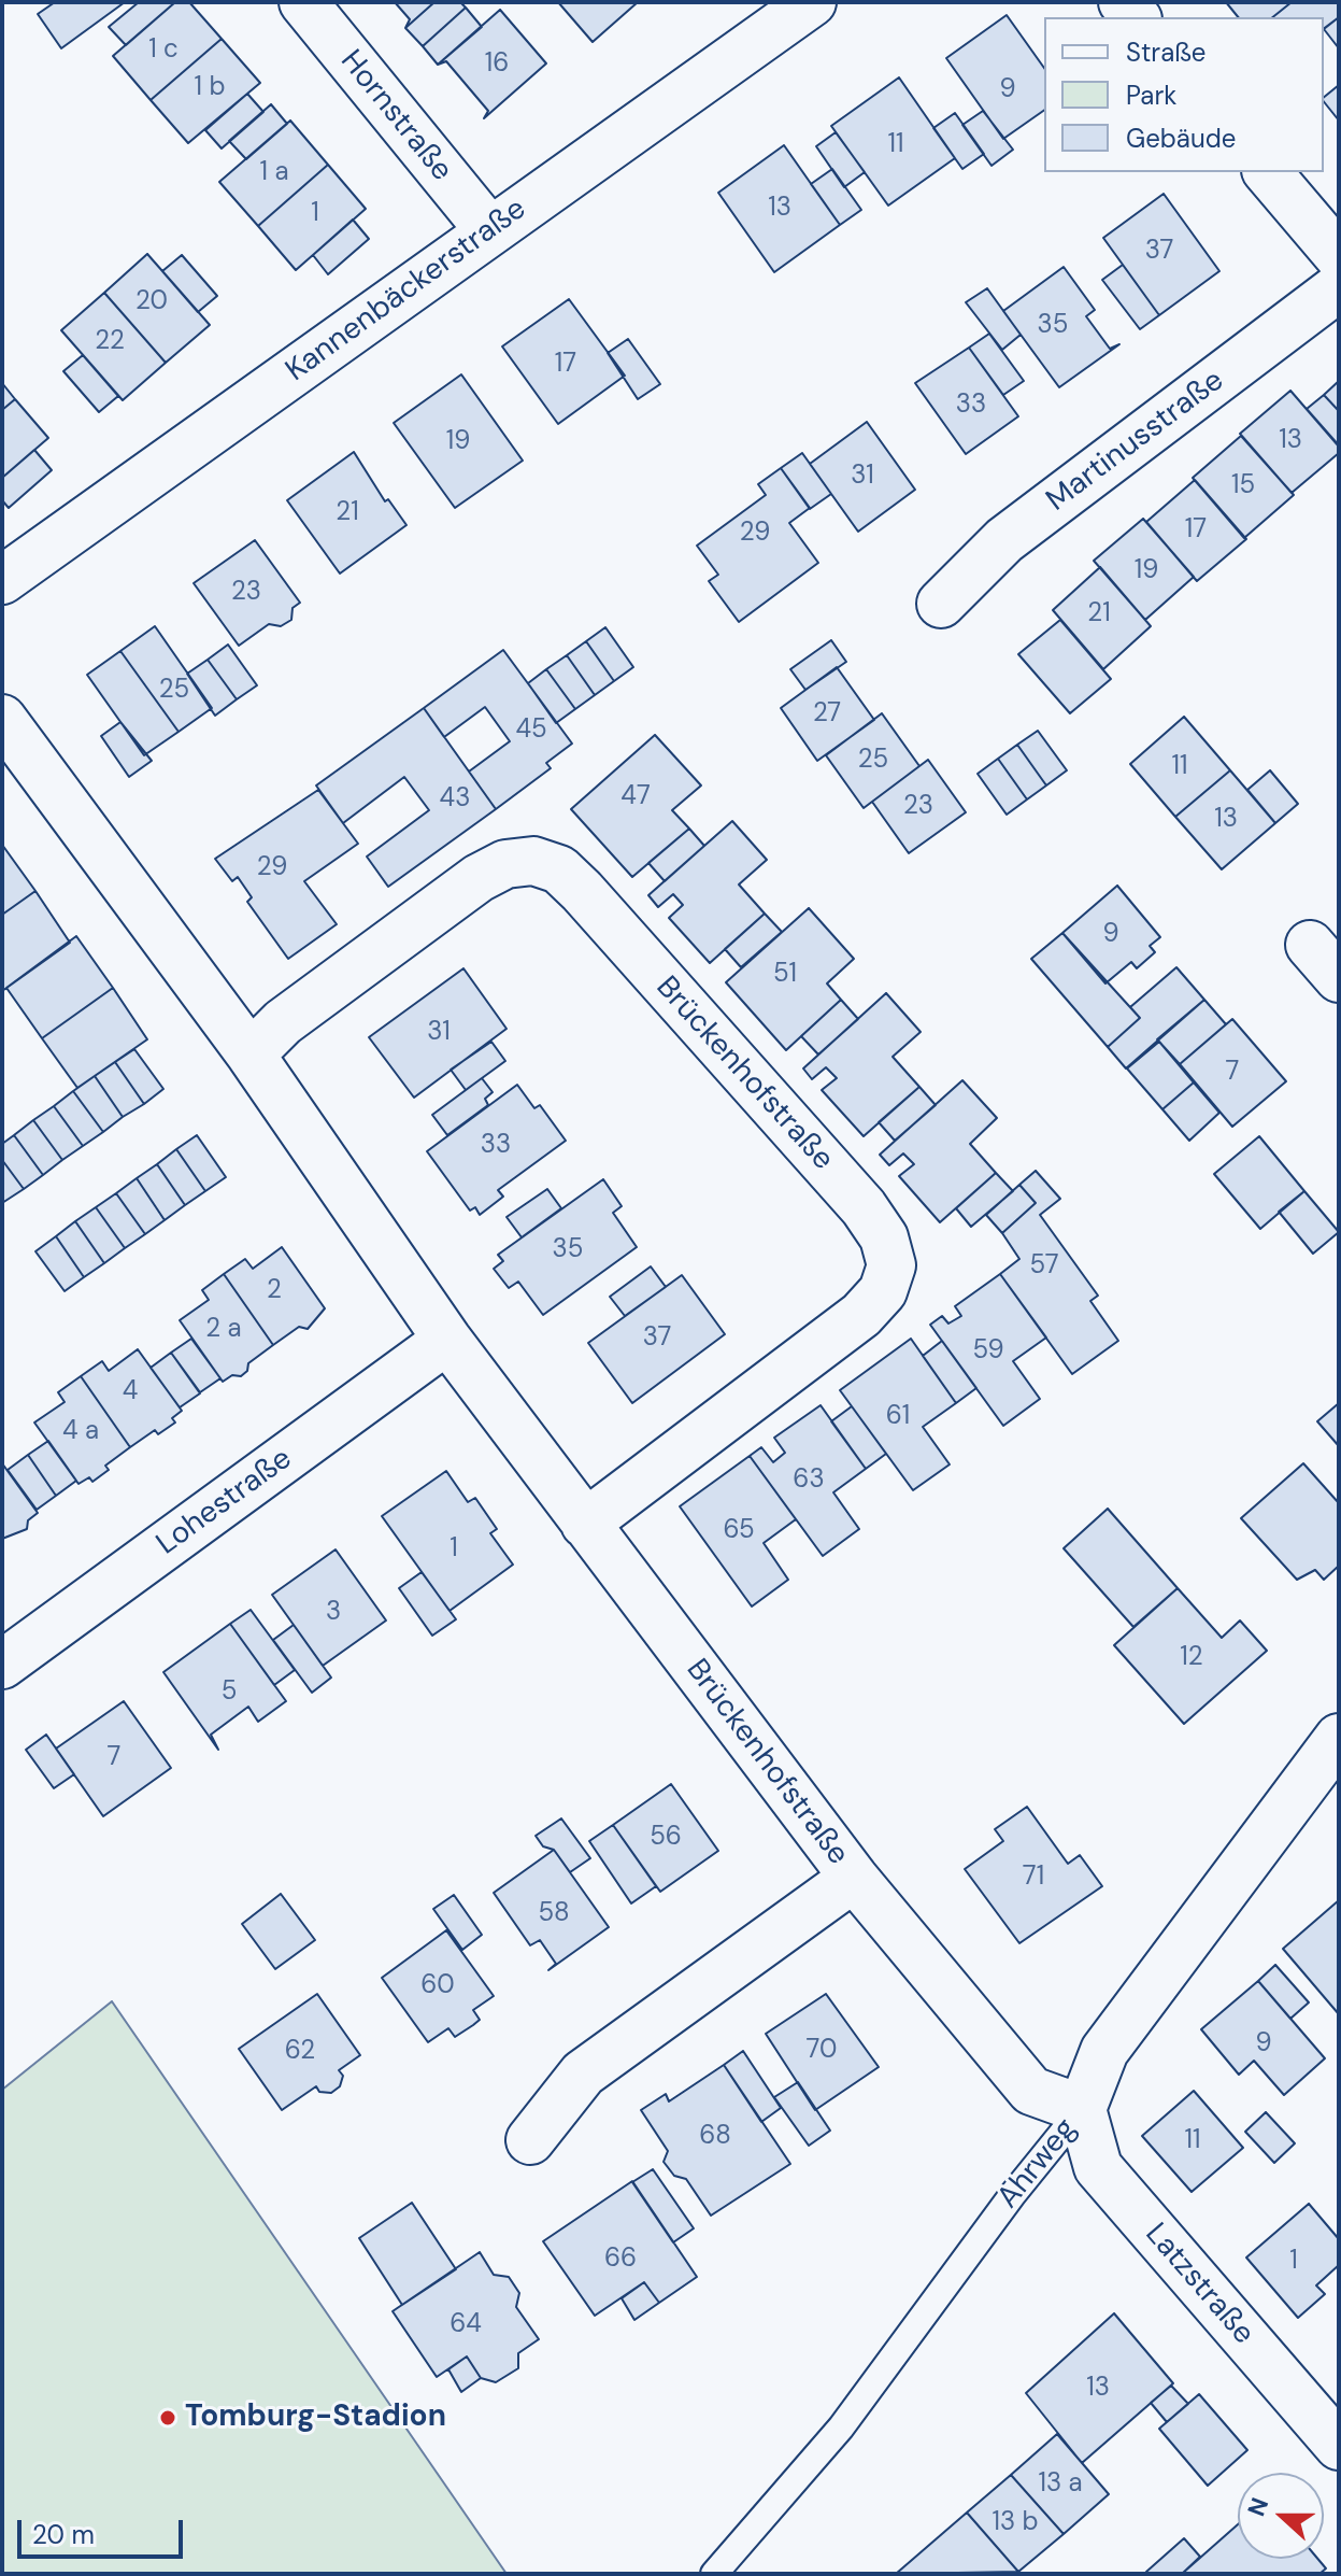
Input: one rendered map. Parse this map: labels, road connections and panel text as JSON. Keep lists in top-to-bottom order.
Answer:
{
  "streets": {
    "street": [
      "Hornstraße",
      "Kannenbäckerstraße",
      "Martinusstraße",
      "Brückenhofstraße",
      "Lohestraße",
      "Ahrweg",
      "Latzstraße"
    ]
  },
  "crossings": [
    ["Hornstraße", "Kannenbäckerstraße"],
    ["Brückenhofstraße", "Lohestraße"],
    ["Brückenhofstraße", "Ahrweg"],
    ["Brückenhofstraße", "Latzstraße"],
    ["Ahrweg", "Latzstraße"]
  ],
  "places": ["Tomburg-Stadion"],
  "house_numbers": [
    "1 c",
    "16",
    "1 b",
    "9",
    "11",
    "1 a",
    "13",
    "1",
    "37",
    "20",
    "35",
    "22",
    "17",
    "33",
    "13",
    "19",
    "31",
    "15",
    "21",
    "17",
    "29",
    "19",
    "23",
    "21",
    "25",
    "27",
    "45",
    "25",
    "11",
    "47",
    "43",
    "23",
    "13",
    "29",
    "9",
    "51",
    "31",
    "7",
    "33",
    "35",
    "57",
    "2",
    "2 a",
    "37",
    "59",
    "4",
    "61",
    "4 a",
    "63",
    "65",
    "1",
    "3",
    "12",
    "5",
    "7",
    "56",
    "71",
    "58",
    "60",
    "9",
    "70",
    "62",
    "68",
    "11",
    "66",
    "1",
    "64",
    "13",
    "13 a",
    "13 b"
  ],
  "legend": ["Straße", "Park", "Gebäude"],
  "scale_bar": "20 m",
  "north": "left"
}
